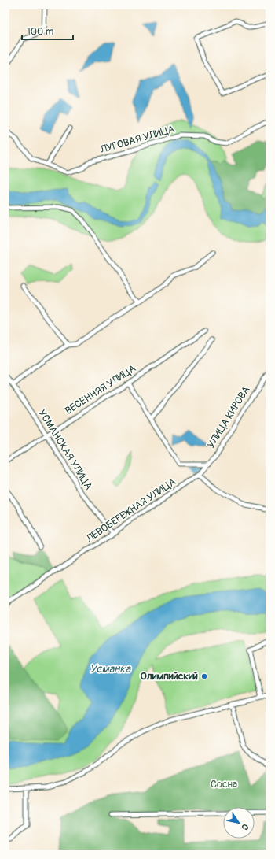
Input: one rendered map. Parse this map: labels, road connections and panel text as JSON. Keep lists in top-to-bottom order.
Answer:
{
  "streets": {
    "street": [
      "ЛУГОВАЯ УЛИЦА",
      "ВЕСЕННЯЯ УЛИЦА",
      "УЛИЦА КИРОВА",
      "УСМАНСКАЯ УЛИЦА",
      "ЛЕВОБЕРЕЖНАЯ УЛИЦА"
    ]
  },
  "crossings": [
    ["ВЕСЕННЯЯ УЛИЦА", "УСМАНСКАЯ УЛИЦА"],
    ["УЛИЦА КИРОВА", "ЛЕВОБЕРЕЖНАЯ УЛИЦА"],
    ["УСМАНСКАЯ УЛИЦА", "ЛЕВОБЕРЕЖНАЯ УЛИЦА"]
  ],
  "water": ["Усманка"],
  "parks": ["Сосна"],
  "places": ["Олимпийский"],
  "scale_bar": "100 m",
  "north": "bottom right"
}
